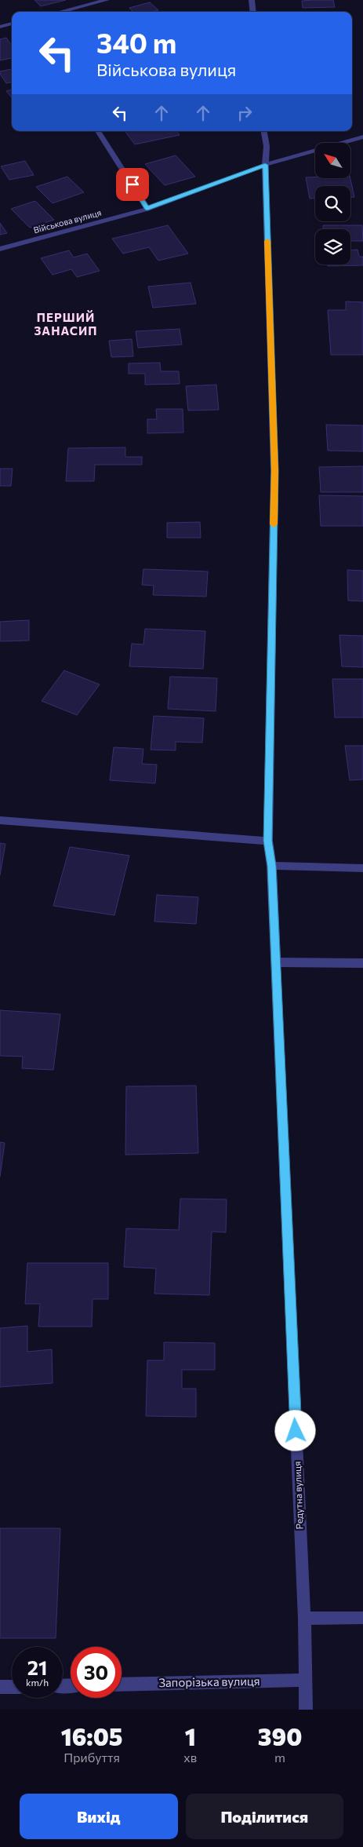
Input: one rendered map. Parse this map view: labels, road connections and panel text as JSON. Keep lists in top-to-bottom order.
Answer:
{
  "streets": {
    "street": ["Військова вулиця", "Редутна вулиця", "Запорізька вулиця"]
  },
  "crossings": [
    ["Військова вулиця", "Редутна вулиця"],
    ["Редутна вулиця", "Запорізька вулиця"]
  ],
  "districts": ["ПЕРШИЙ ЗАНАСИП"],
  "north": "top left",
  "page": {
    "turn": ["340 m", "Військова вулиця"],
    "speed": "21 km/h",
    "limit": "30",
    "eta": [
      "16:05",
      "Прибуття",
      "1",
      "хв",
      "390",
      "m"
    ],
    "buttons": ["Вихід", "Поділитися"]
  }
}
